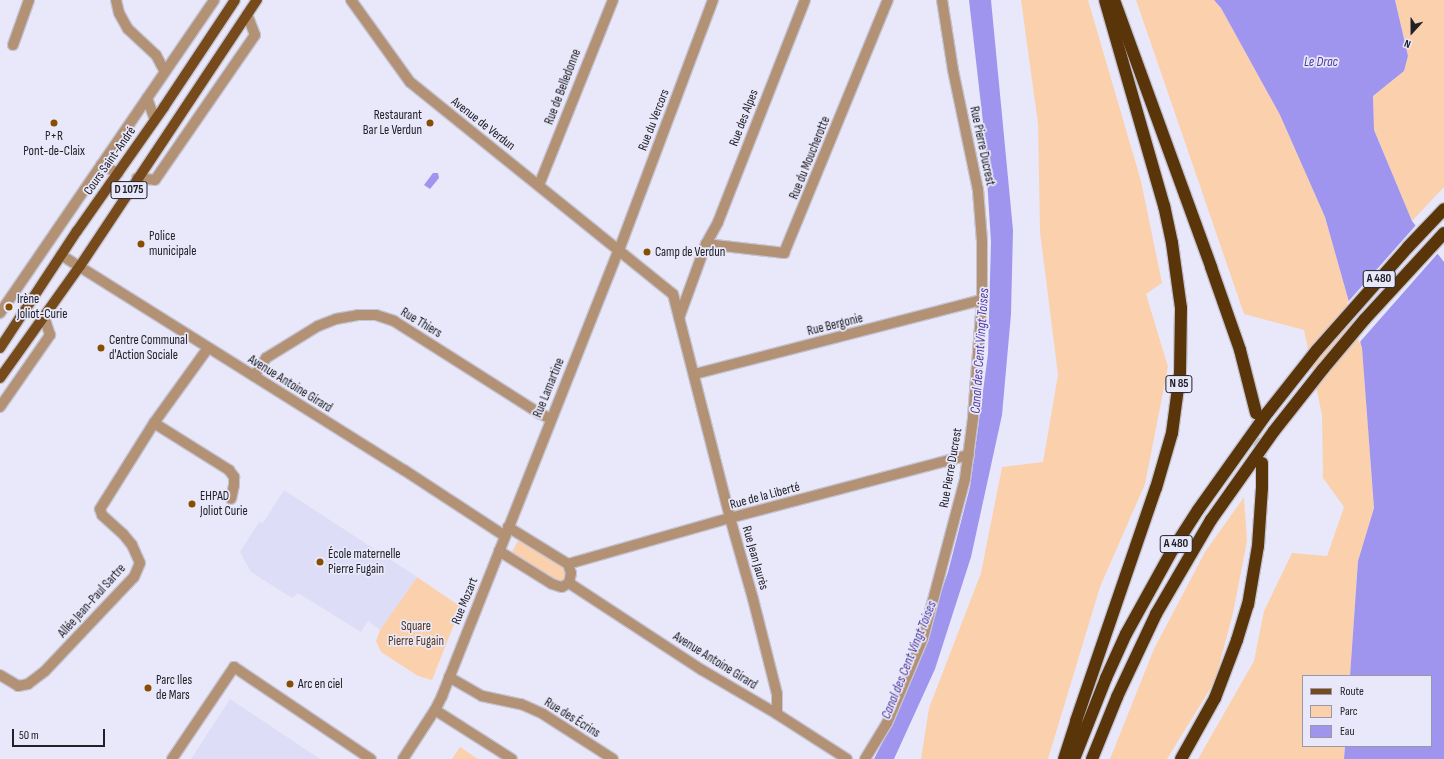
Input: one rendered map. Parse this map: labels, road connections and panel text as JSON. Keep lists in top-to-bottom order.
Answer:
{
  "streets": {
    "highway": ["A 480", "N 85"],
    "main road": ["Cours Saint-André", "D 1075"],
    "street": [
      "Rue de Belledonne",
      "Rue des Alpes",
      "Rue du Vercors",
      "Avenue de Verdun",
      "Rue Pierre Ducrest",
      "Rue du Moucherotte",
      "Rue Thiers",
      "Rue Bergonie",
      "Avenue Antoine Girard",
      "Rue Lamartine",
      "Rue de la Liberté",
      "Rue Jean Jaurès",
      "Allée Jean-Paul Sartre",
      "Rue Mozart",
      "Rue des Écrins"
    ]
  },
  "crossings": [
    ["Rue de Belledonne", "Avenue de Verdun"],
    ["Rue des Alpes", "Avenue de Verdun"],
    ["Rue des Alpes", "Rue du Moucherotte"],
    ["Rue des Alpes", "Rue Jean Jaurès"],
    ["Rue du Vercors", "Avenue de Verdun"],
    ["Rue du Vercors", "Rue Lamartine"],
    ["Avenue de Verdun", "Rue Lamartine"],
    ["Avenue de Verdun", "Rue Jean Jaurès"],
    ["Rue Pierre Ducrest", "Rue Bergonie"],
    ["Rue Pierre Ducrest", "Rue de la Liberté"],
    ["Cours Saint-André", "Avenue Antoine Girard"],
    ["D 1075", "Avenue Antoine Girard"],
    ["Rue Thiers", "Avenue Antoine Girard"],
    ["Rue Thiers", "Rue Lamartine"],
    ["Rue Bergonie", "Rue Jean Jaurès"],
    ["Avenue Antoine Girard", "Rue Lamartine"],
    ["Avenue Antoine Girard", "Rue de la Liberté"],
    ["Avenue Antoine Girard", "Rue Jean Jaurès"],
    ["Avenue Antoine Girard", "Rue Mozart"],
    ["Rue Lamartine", "Rue Mozart"],
    ["Rue de la Liberté", "Rue Jean Jaurès"],
    ["Rue Mozart", "Rue des Écrins"]
  ],
  "water": ["Le Drac", "Canal des Cent Vingt Toises"],
  "parks": ["Square Pierre Fugain"],
  "places": [
    "P+R Pont-de-Claix",
    "Restaurant Bar Le Verdun",
    "Police municipale",
    "Camp de Verdun",
    "Irène Joliot-Curie",
    "Centre Communal d'Action Sociale",
    "EHPAD Joliot Curie",
    "École maternelle Pierre Fugain",
    "Arc en ciel",
    "Parc Iles de Mars"
  ],
  "legend": ["Route", "Parc", "Eau"],
  "scale_bar": "50 m",
  "north": "bottom"
}
